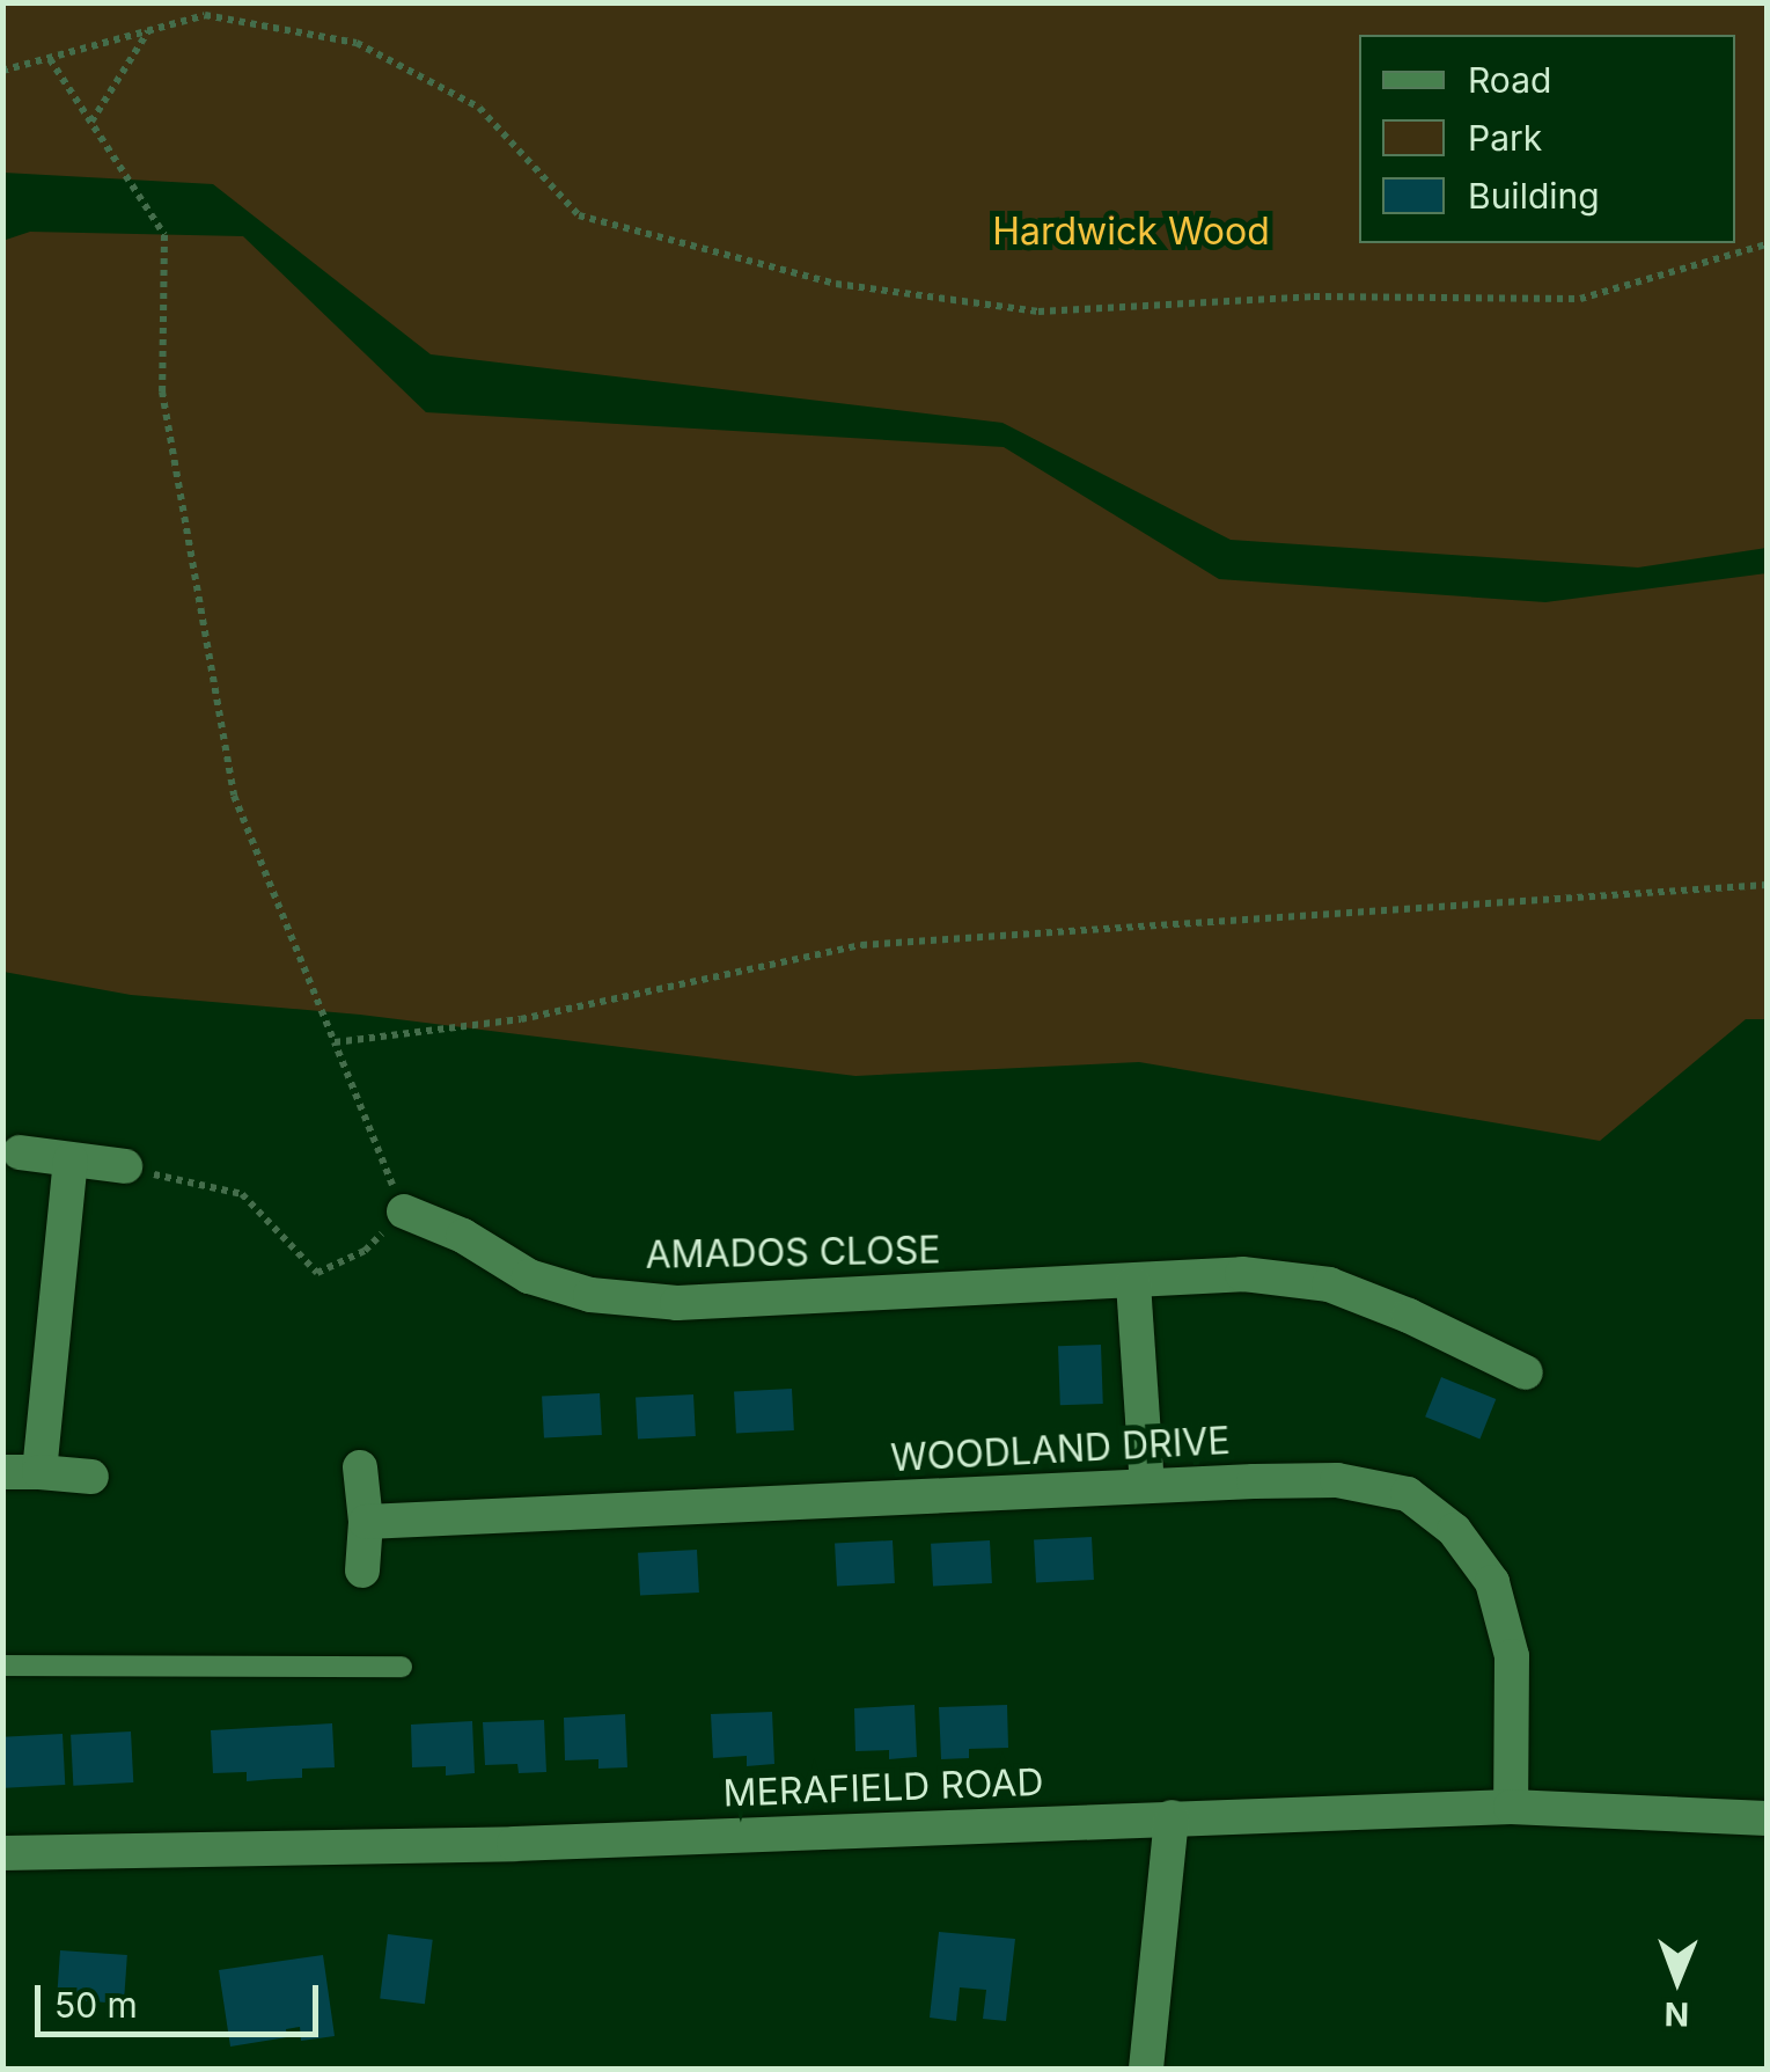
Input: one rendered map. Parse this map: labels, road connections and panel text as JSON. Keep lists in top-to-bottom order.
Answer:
{
  "streets": {
    "street": ["AMADOS CLOSE", "WOODLAND DRIVE", "MERAFIELD ROAD"]
  },
  "crossings": [
    ["WOODLAND DRIVE", "MERAFIELD ROAD"]
  ],
  "parks": ["Hardwick Wood"],
  "legend": ["Road", "Park", "Building"],
  "scale_bar": "50 m",
  "north": "bottom"
}
